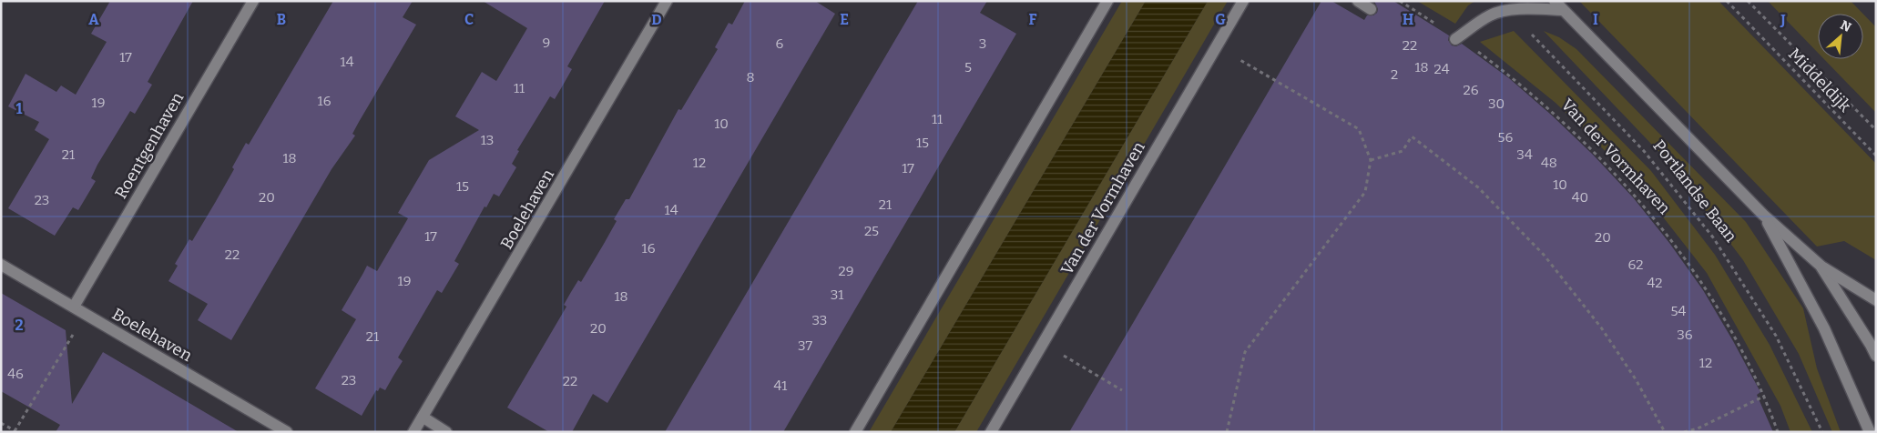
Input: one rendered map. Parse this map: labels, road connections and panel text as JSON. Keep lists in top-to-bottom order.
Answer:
{
  "streets": {
    "street": [
      "Roentgenhaven",
      "Van der Vormhaven",
      "Portlandse Baan",
      "Boelehaven"
    ],
    "path": ["Middeldijk"]
  },
  "crossings": [
    ["Roentgenhaven", "Boelehaven"]
  ],
  "house_numbers": [
    "9",
    "6",
    "3",
    "22",
    "17",
    "14",
    "5",
    "18",
    "24",
    "2",
    "8",
    "11",
    "26",
    "16",
    "19",
    "30",
    "11",
    "10",
    "56",
    "13",
    "15",
    "21",
    "34",
    "18",
    "12",
    "48",
    "17",
    "10",
    "15",
    "20",
    "40",
    "23",
    "21",
    "14",
    "25",
    "17",
    "20",
    "16",
    "22",
    "62",
    "29",
    "19",
    "42",
    "31",
    "18",
    "54",
    "33",
    "20",
    "36",
    "21",
    "37",
    "12",
    "46",
    "23",
    "22",
    "41"
  ],
  "north": "top right",
  "grid": {
    "columns": [
      "A",
      "B",
      "C",
      "D",
      "E",
      "F",
      "G",
      "H",
      "I",
      "J"
    ],
    "rows": ["1", "2"]
  }
}
